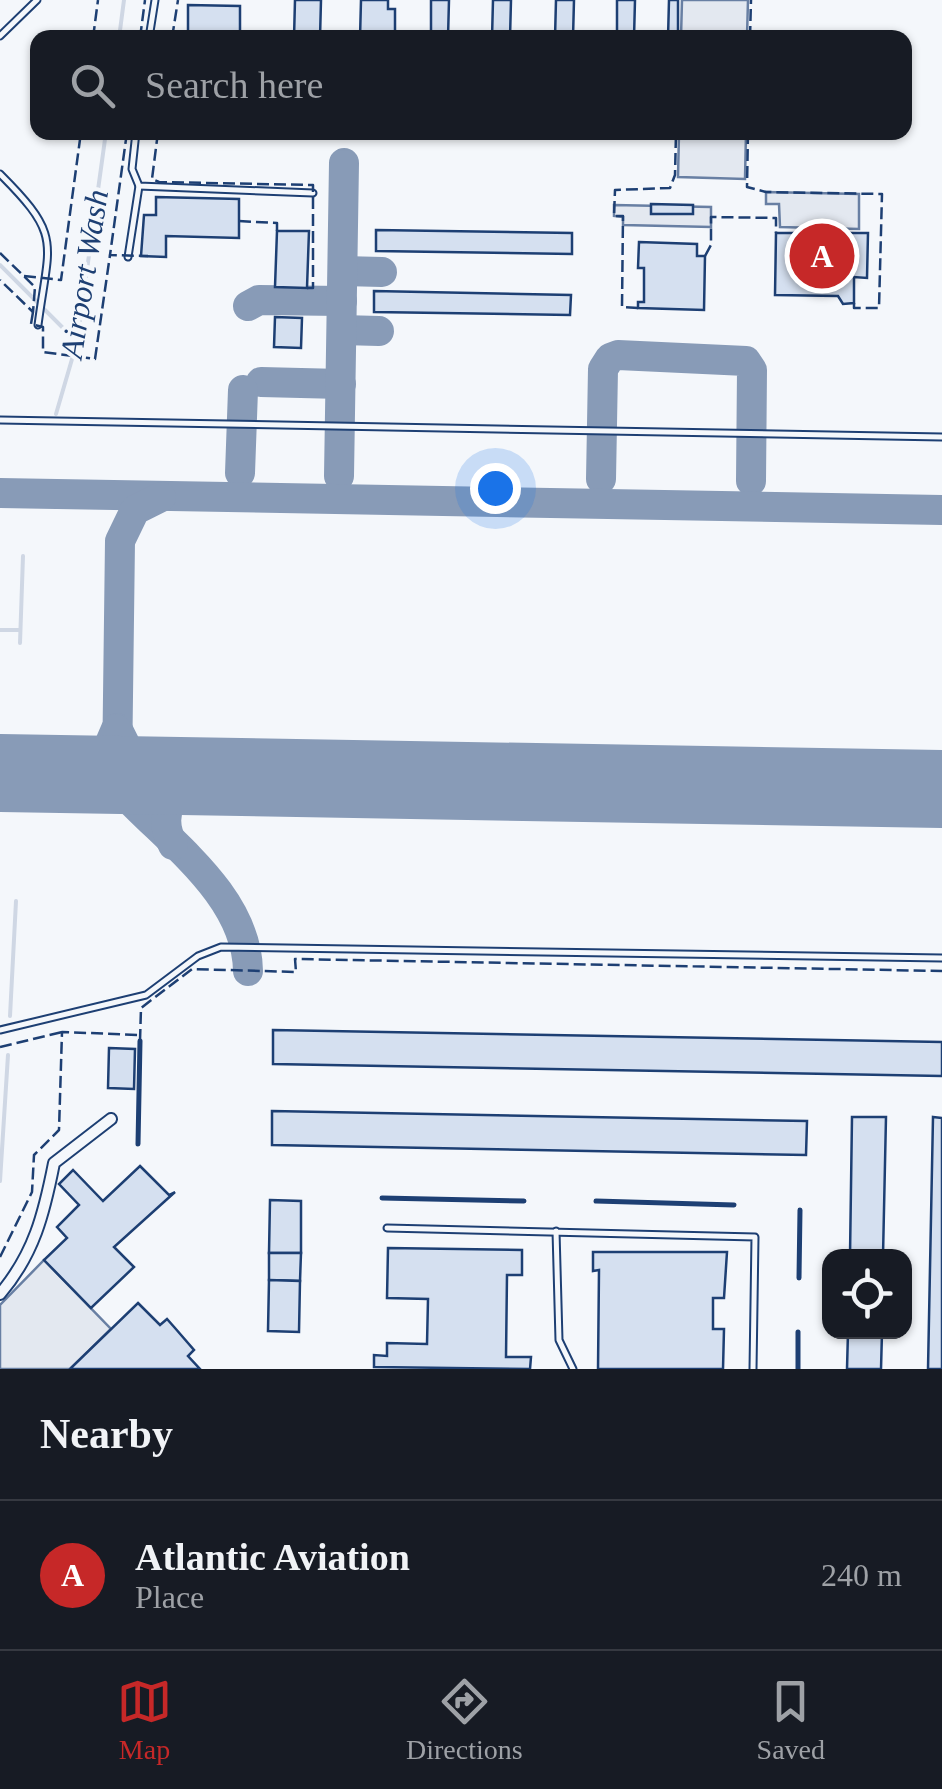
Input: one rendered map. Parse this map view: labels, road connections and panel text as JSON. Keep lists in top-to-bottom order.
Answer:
{
  "water": ["Airport Wash"],
  "page": {
    "search": "Search here",
    "pins": "A",
    "heading": "Nearby",
    "list": [
      {
        "mark": "A",
        "name": "Atlantic Aviation",
        "note": "Place",
        "value": "240 m"
      }
    ],
    "nav": ["Map", "Directions", "Saved"]
  }
}
